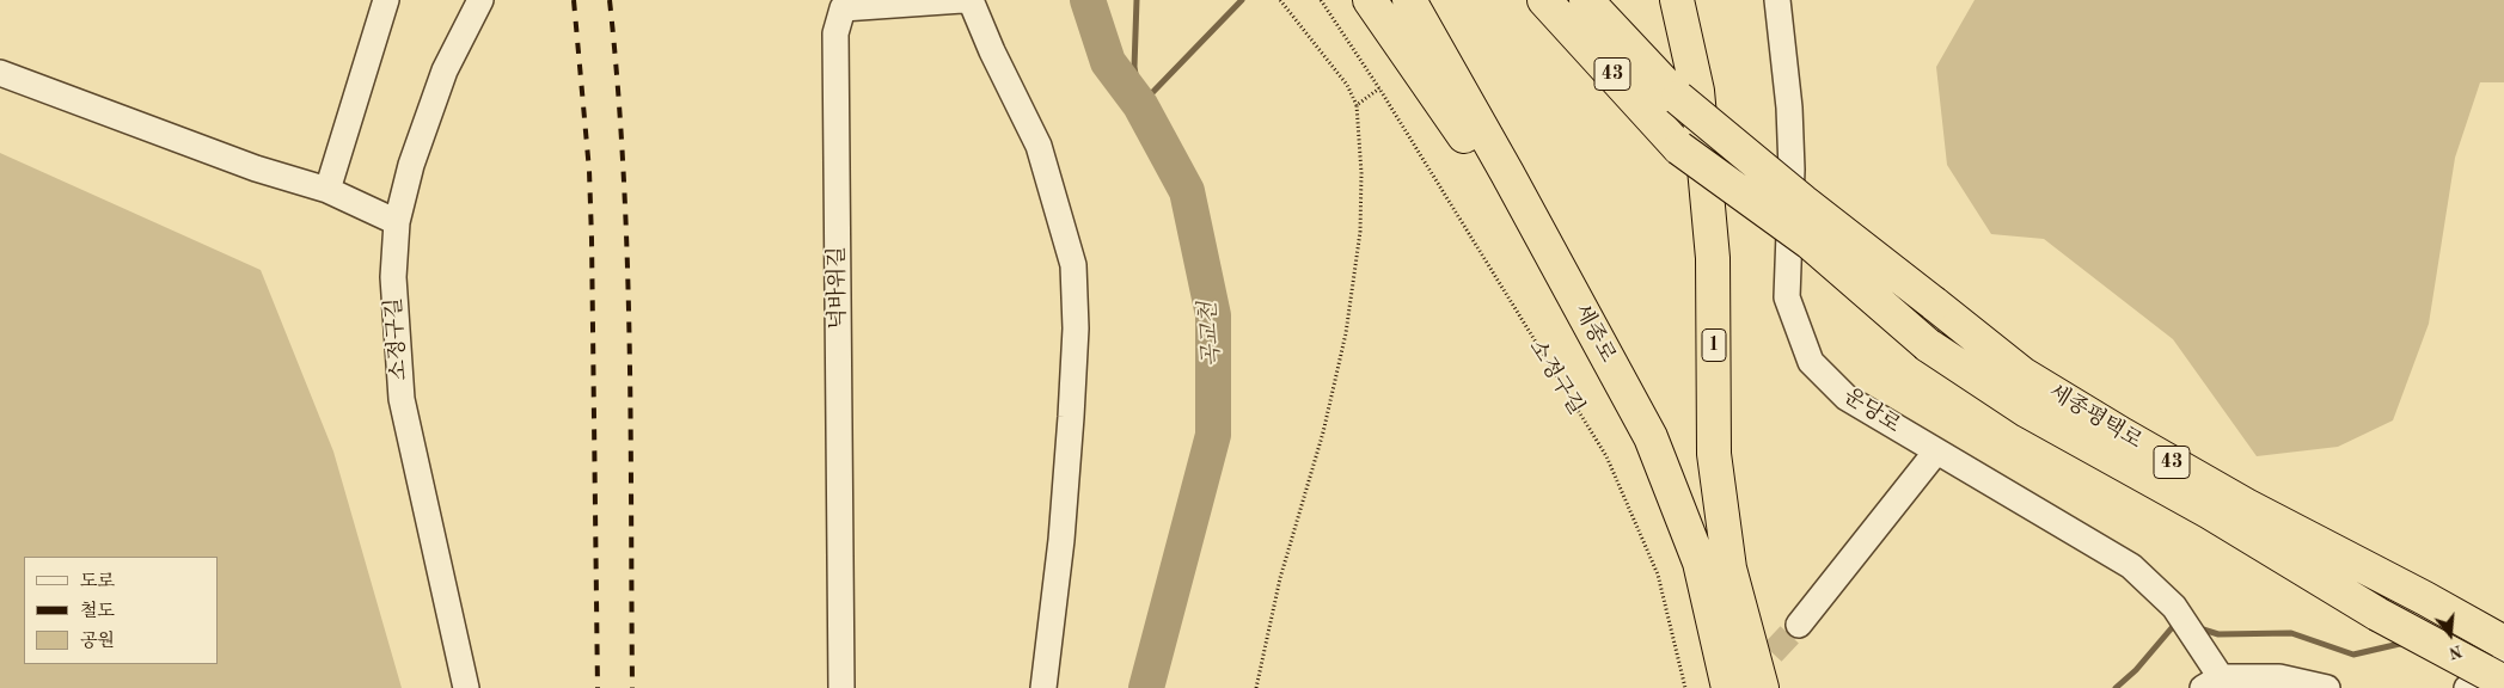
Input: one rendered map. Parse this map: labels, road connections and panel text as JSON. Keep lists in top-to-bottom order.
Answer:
{
  "streets": {
    "highway": [
      "43",
      "세종로",
      "1",
      "세종평택로"
    ],
    "street": ["넉바위길", "소정구길", "운당로"]
  },
  "water": ["곡교천"],
  "legend": ["도로", "철도", "공원"],
  "north": "bottom"
}
